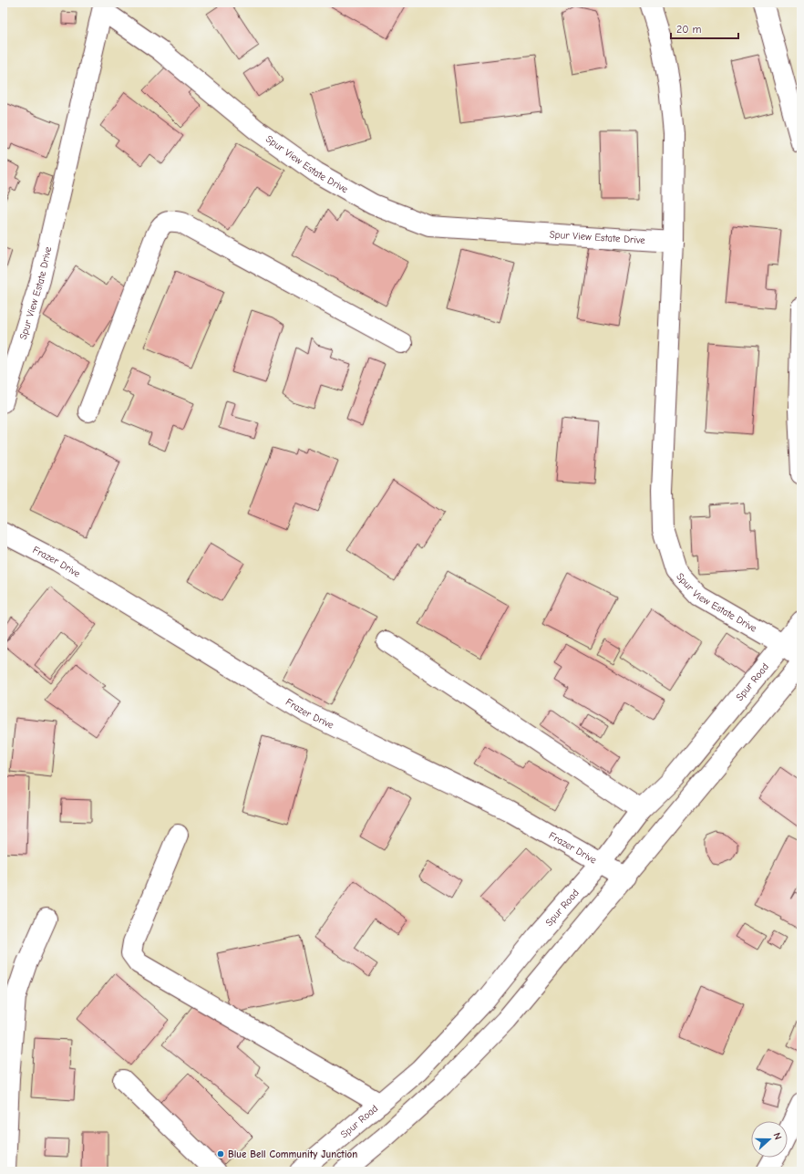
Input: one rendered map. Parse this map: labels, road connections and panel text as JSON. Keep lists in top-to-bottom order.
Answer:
{
  "streets": {
    "street": ["Spur View Estate Drive", "Frazer Drive", "Spur Road"]
  },
  "crossings": [
    ["Spur View Estate Drive", "Spur Road"],
    ["Frazer Drive", "Spur Road"]
  ],
  "places": ["Blue Bell Community Junction"],
  "scale_bar": "20 m",
  "north": "right"
}
